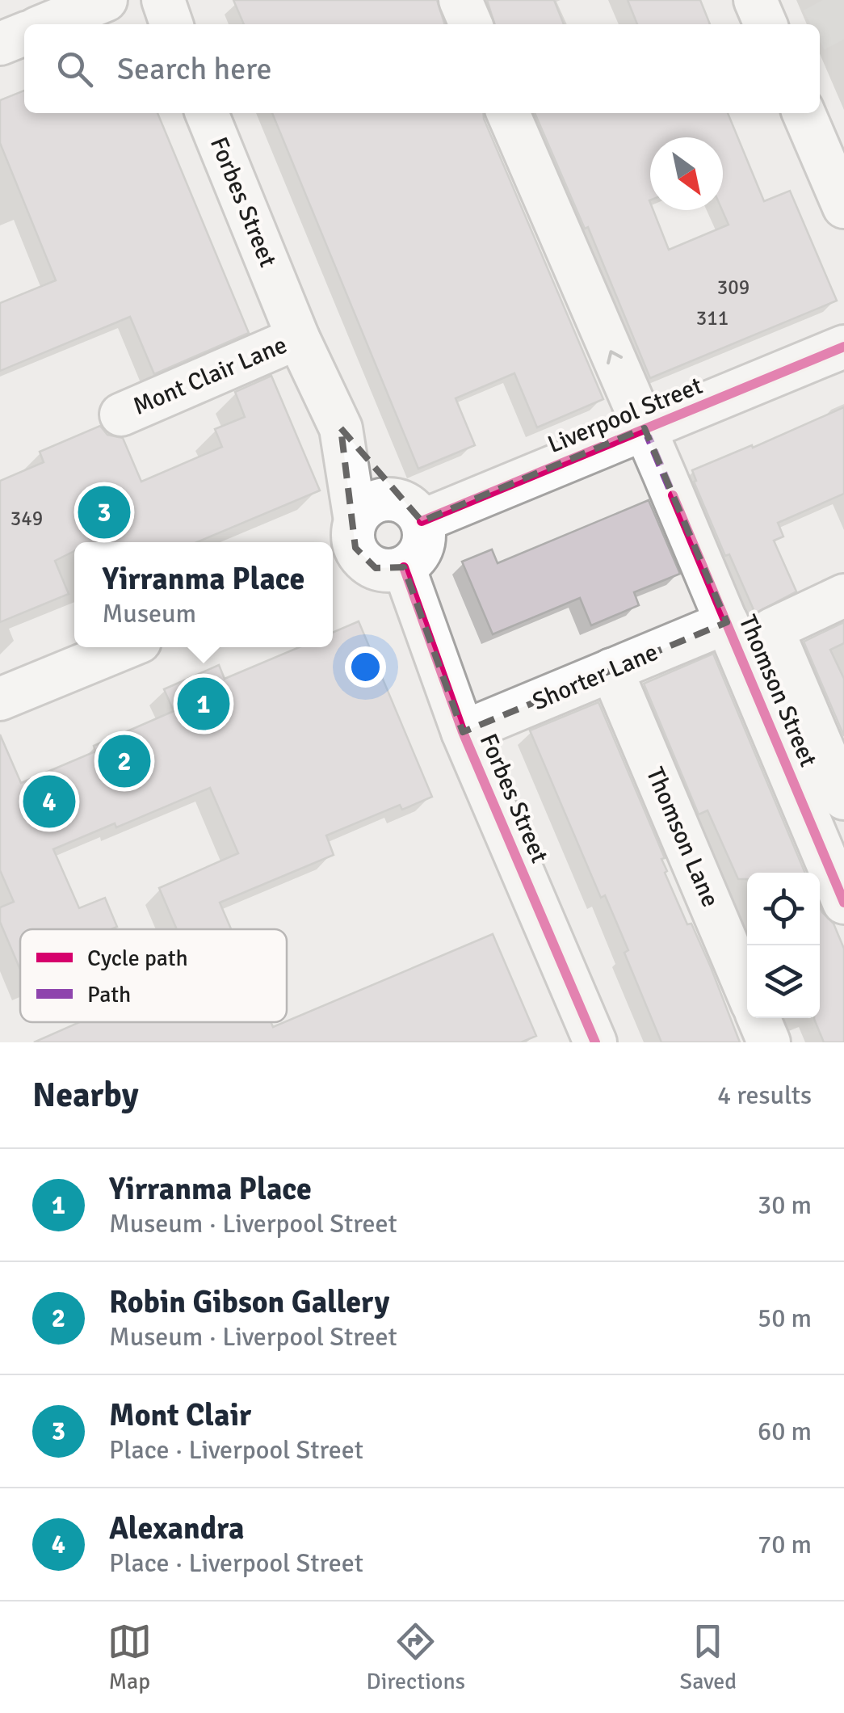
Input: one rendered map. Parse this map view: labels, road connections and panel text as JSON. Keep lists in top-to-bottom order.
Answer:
{
  "streets": {
    "street": [
      "Forbes Street",
      "Mont Clair Lane",
      "Liverpool Street",
      "Shorter Lane",
      "Thomson Street",
      "Thomson Lane"
    ]
  },
  "crossings": [
    ["Forbes Street", "Mont Clair Lane"],
    ["Forbes Street", "Liverpool Street"],
    ["Forbes Street", "Shorter Lane"],
    ["Liverpool Street", "Thomson Street"],
    ["Shorter Lane", "Thomson Street"],
    ["Shorter Lane", "Thomson Lane"]
  ],
  "house_numbers": ["309", "311", "349"],
  "legend": ["Cycle path", "Path"],
  "north": "bottom right",
  "page": {
    "search": "Search here",
    "pins": [
      "3",
      "1",
      "2",
      "4"
    ],
    "popup": ["Yirranma Place", "Museum"],
    "heading": ["Nearby", "4 results"],
    "list": [
      {
        "mark": "1",
        "name": "Yirranma Place",
        "note": "Museum · Liverpool Street",
        "value": "30 m"
      },
      {
        "mark": "2",
        "name": "Robin Gibson Gallery",
        "note": "Museum · Liverpool Street",
        "value": "50 m"
      },
      {
        "mark": "3",
        "name": "Mont Clair",
        "note": "Place · Liverpool Street",
        "value": "60 m"
      },
      {
        "mark": "4",
        "name": "Alexandra",
        "note": "Place · Liverpool Street",
        "value": "70 m"
      }
    ],
    "nav": ["Map", "Directions", "Saved"]
  }
}
